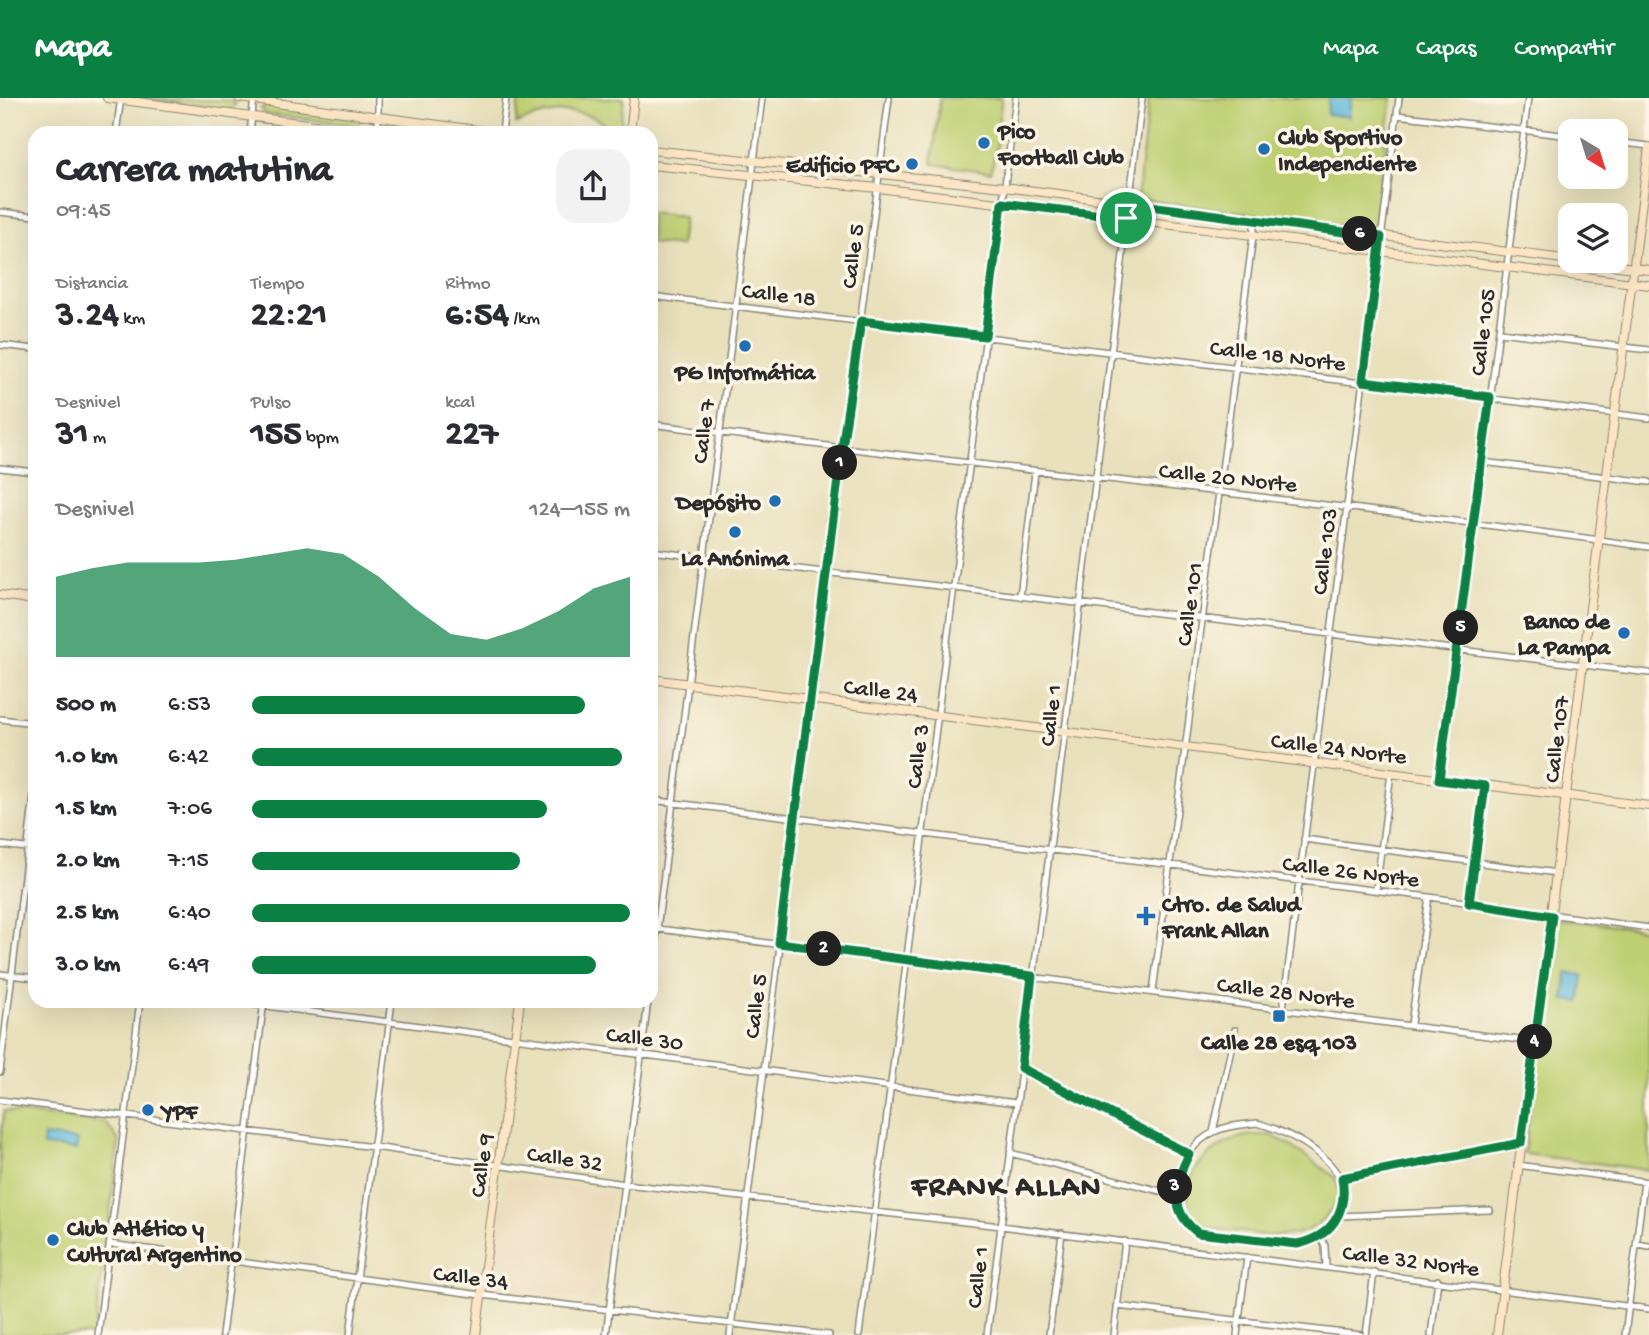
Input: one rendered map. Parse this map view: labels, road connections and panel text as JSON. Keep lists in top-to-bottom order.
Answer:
{
  "streets": {
    "main road": [
      "Calle 24",
      "Calle 107",
      "Calle 24 Norte",
      "Calle 9"
    ],
    "street": [
      "Calle 5",
      "Calle 18",
      "Calle 105",
      "Calle 18 Norte",
      "Calle 7",
      "Calle 20 Norte",
      "Calle 103",
      "Calle 101",
      "Calle 1",
      "Calle 3",
      "Calle 26 Norte",
      "Calle 28 Norte",
      "Calle 30",
      "Calle 32",
      "Calle 32 Norte",
      "Calle 34"
    ]
  },
  "crossings": [
    ["Calle 5", "Calle 18"],
    ["Calle 5", "Calle 20 Norte"],
    ["Calle 5", "Calle 24"],
    ["Calle 5", "Calle 26 Norte"],
    ["Calle 5", "Calle 28 Norte"],
    ["Calle 5", "Calle 30"],
    ["Calle 5", "Calle 32"],
    ["Calle 5", "Calle 34"],
    ["Calle 18", "Calle 18 Norte"],
    ["Calle 18", "Calle 7"],
    ["Calle 18", "Calle 1"],
    ["Calle 18", "Calle 3"],
    ["Calle 105", "Calle 18 Norte"],
    ["Calle 105", "Calle 20 Norte"],
    ["Calle 105", "Calle 24 Norte"],
    ["Calle 18 Norte", "Calle 103"],
    ["Calle 18 Norte", "Calle 101"],
    ["Calle 18 Norte", "Calle 1"],
    ["Calle 18 Norte", "Calle 107"],
    ["Calle 7", "Calle 20 Norte"],
    ["Calle 7", "Calle 24"],
    ["Calle 7", "Calle 26 Norte"],
    ["Calle 20 Norte", "Calle 103"],
    ["Calle 20 Norte", "Calle 101"],
    ["Calle 20 Norte", "Calle 1"],
    ["Calle 20 Norte", "Calle 107"],
    ["Calle 20 Norte", "Calle 3"],
    ["Calle 103", "Calle 24 Norte"],
    ["Calle 103", "Calle 26 Norte"],
    ["Calle 103", "Calle 28 Norte"],
    ["Calle 101", "Calle 24 Norte"],
    ["Calle 101", "Calle 26 Norte"],
    ["Calle 101", "Calle 28 Norte"],
    ["Calle 24", "Calle 1"],
    ["Calle 24", "Calle 24 Norte"],
    ["Calle 24", "Calle 3"],
    ["Calle 1", "Calle 24 Norte"],
    ["Calle 1", "Calle 26 Norte"],
    ["Calle 1", "Calle 28 Norte"],
    ["Calle 1", "Calle 30"],
    ["Calle 1", "Calle 32"],
    ["Calle 1", "Calle 32 Norte"],
    ["Calle 107", "Calle 24 Norte"],
    ["Calle 107", "Calle 26 Norte"],
    ["Calle 107", "Calle 28 Norte"],
    ["Calle 107", "Calle 32 Norte"],
    ["Calle 3", "Calle 26 Norte"],
    ["Calle 3", "Calle 28 Norte"],
    ["Calle 3", "Calle 30"],
    ["Calle 3", "Calle 32"],
    ["Calle 30", "Calle 9"],
    ["Calle 32", "Calle 9"],
    ["Calle 32", "Calle 32 Norte"],
    ["Calle 9", "Calle 34"]
  ],
  "districts": ["FRANK ALLAN"],
  "places": {
    "other": [
      "Pico Football Club",
      "Club Sportivo Independiente",
      "Edificio PFC",
      "PG Informática",
      "Depósito",
      "La Anónima",
      "Banco de La Pampa",
      "YPF",
      "Club Atlético y Cultural Argentino"
    ],
    "health": ["Ctro. de Salud Frank Allan"],
    "transit": ["Calle 28 esq 103"]
  },
  "north": "bottom right",
  "page": {
    "header": "Mapa",
    "nav": ["Mapa", "Capas", "Compartir"],
    "heading": ["Carrera matutina", "09:45"],
    "pins": [
      "6",
      "1",
      "5",
      "2",
      "4",
      "3"
    ],
    "stats": [
      ["Distancia", "3.24 km"],
      ["Tiempo", "22:21"],
      ["Ritmo", "6:54 /km"],
      ["Desnivel", "31 m"],
      ["Pulso", "155 bpm"],
      ["kcal", "227"]
    ],
    "chart": ["Desnivel", "124–155 m"],
    "list": [
      {
        "name": "500 m",
        "note": "6:53"
      },
      {
        "name": "1.0 km",
        "note": "6:42"
      },
      {
        "name": "1.5 km",
        "note": "7:06"
      },
      {
        "name": "2.0 km",
        "note": "7:15"
      },
      {
        "name": "2.5 km",
        "note": "6:40"
      },
      {
        "name": "3.0 km",
        "note": "6:49"
      }
    ]
  }
}
